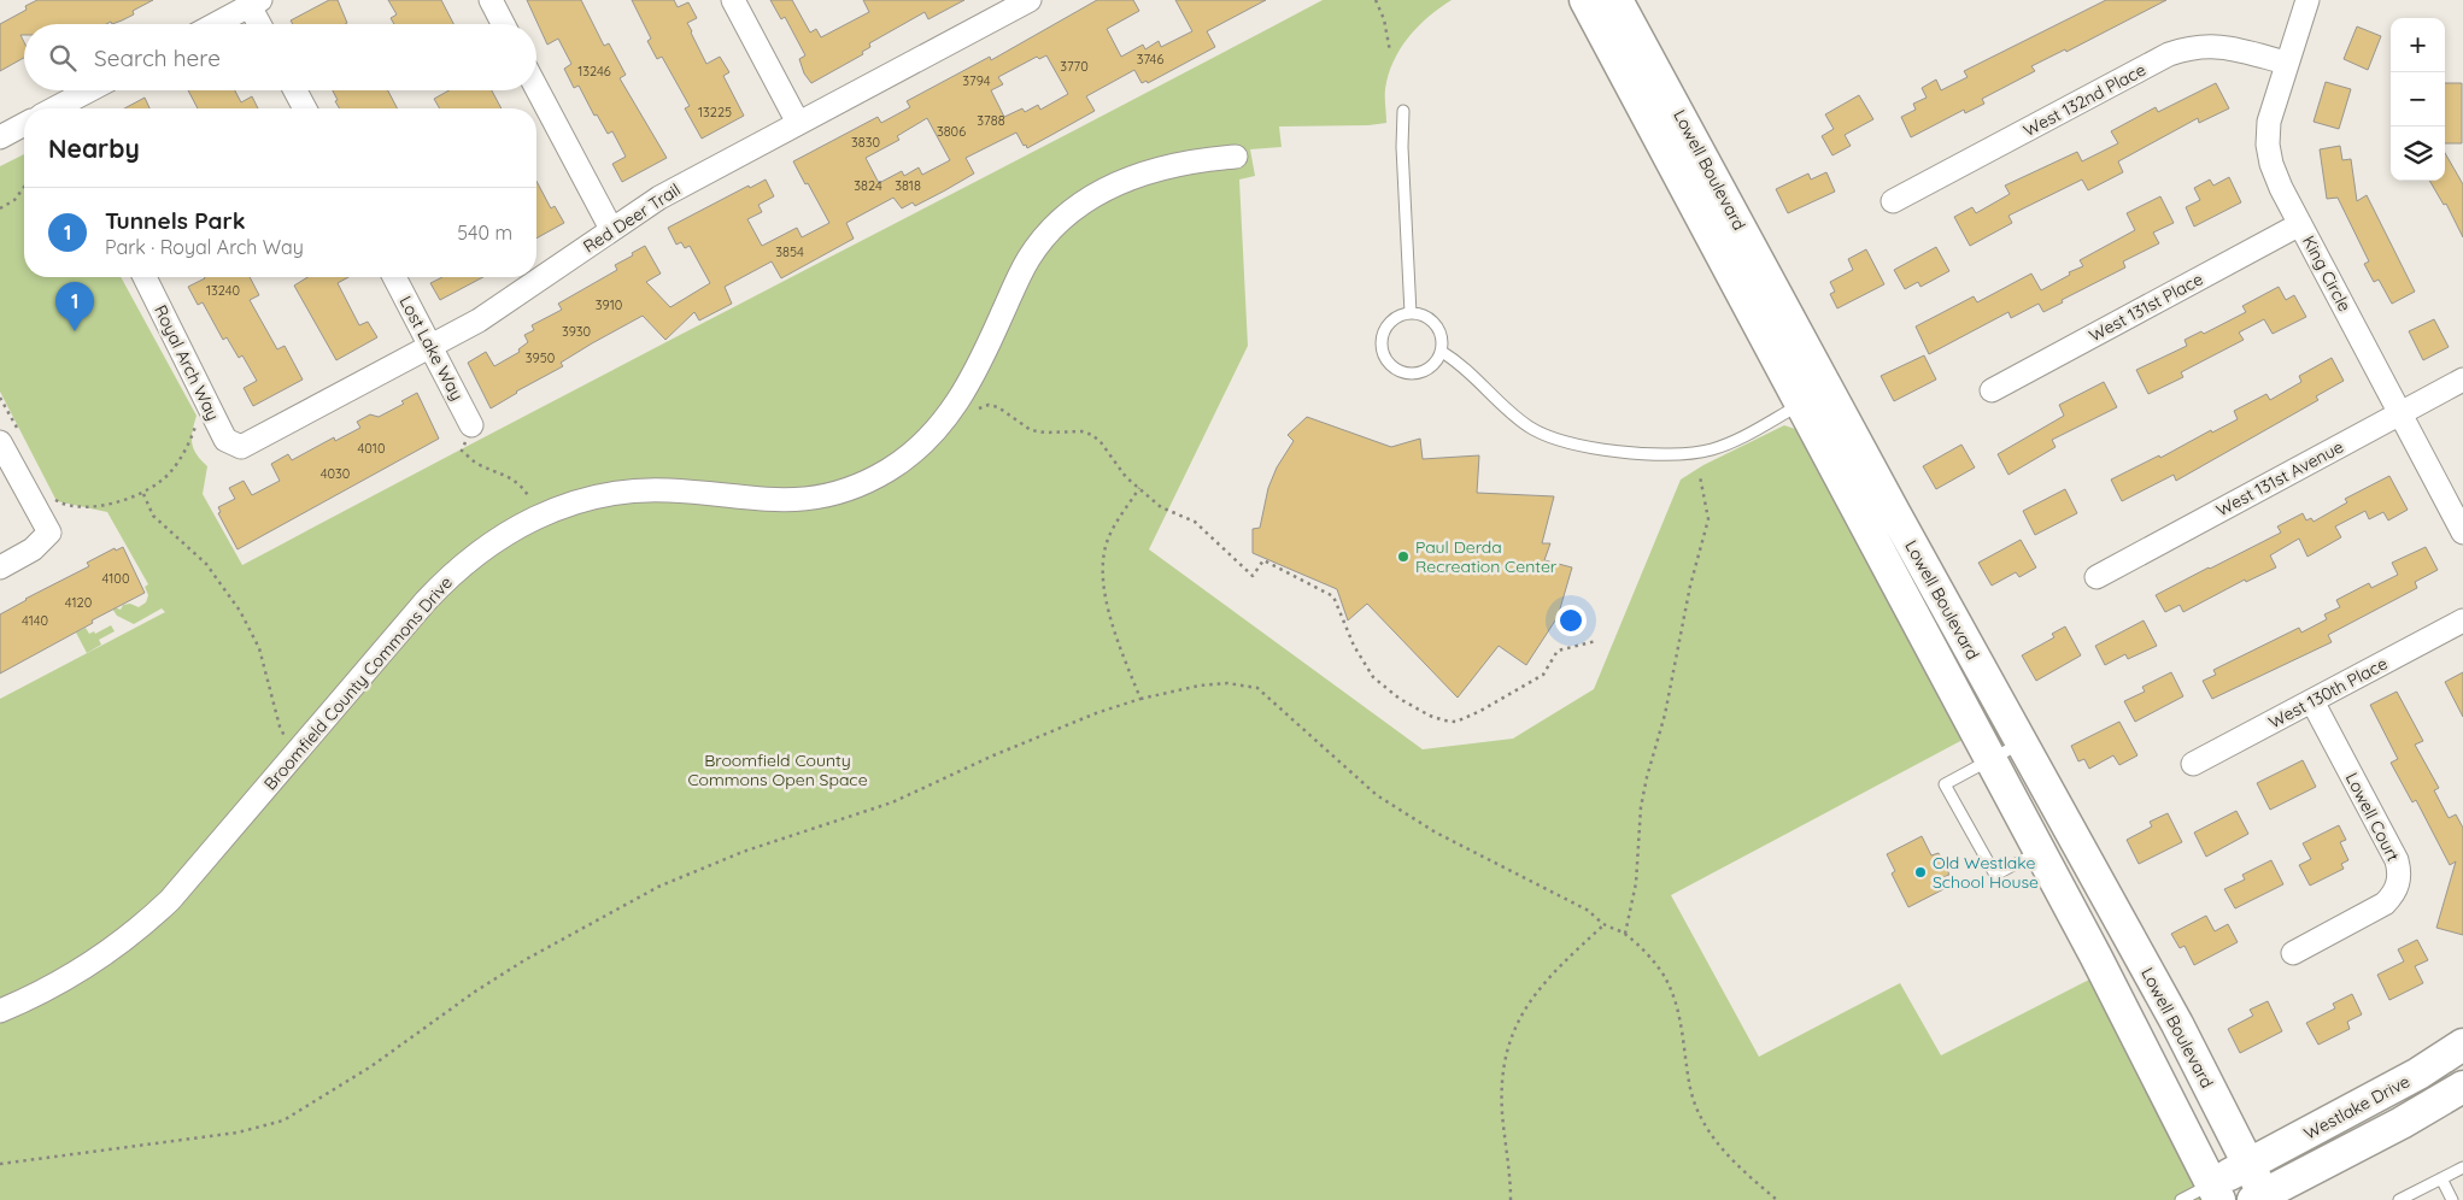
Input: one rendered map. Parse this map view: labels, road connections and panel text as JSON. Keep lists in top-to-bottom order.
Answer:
{
  "streets": {
    "main road": ["Lowell Boulevard", "Westlake Drive"],
    "street": [
      "West 132nd Place",
      "Red Deer Trail",
      "King Circle",
      "West 131st Place",
      "Lost Lake Way",
      "Royal Arch Way",
      "West 131st Avenue",
      "Broomfield County Commons Drive",
      "West 130th Place",
      "Lowell Court"
    ]
  },
  "crossings": [
    ["West 132nd Place", "King Circle"],
    ["Lowell Boulevard", "Westlake Drive"],
    ["Red Deer Trail", "Lost Lake Way"],
    ["Red Deer Trail", "Royal Arch Way"],
    ["King Circle", "West 131st Place"],
    ["King Circle", "West 131st Avenue"],
    ["West 130th Place", "Lowell Court"]
  ],
  "parks": ["Broomfield County Commons Open Space"],
  "places": ["Paul Derda Recreation Center", "Old Westlake School House"],
  "house_numbers": [
    "3746",
    "3770",
    "13246",
    "3794",
    "13225",
    "3788",
    "3806",
    "3830",
    "3824",
    "3818",
    "3854",
    "13240",
    "3910",
    "3930",
    "3950",
    "4010",
    "4030",
    "4100",
    "4120",
    "4140"
  ],
  "page": {
    "map_buttons": ["+", "−"],
    "search": "Search here",
    "heading": "Nearby",
    "list": [
      {
        "mark": "1",
        "name": "Tunnels Park",
        "note": "Park · Royal Arch Way",
        "value": "540 m"
      }
    ],
    "pins": "1"
  }
}
